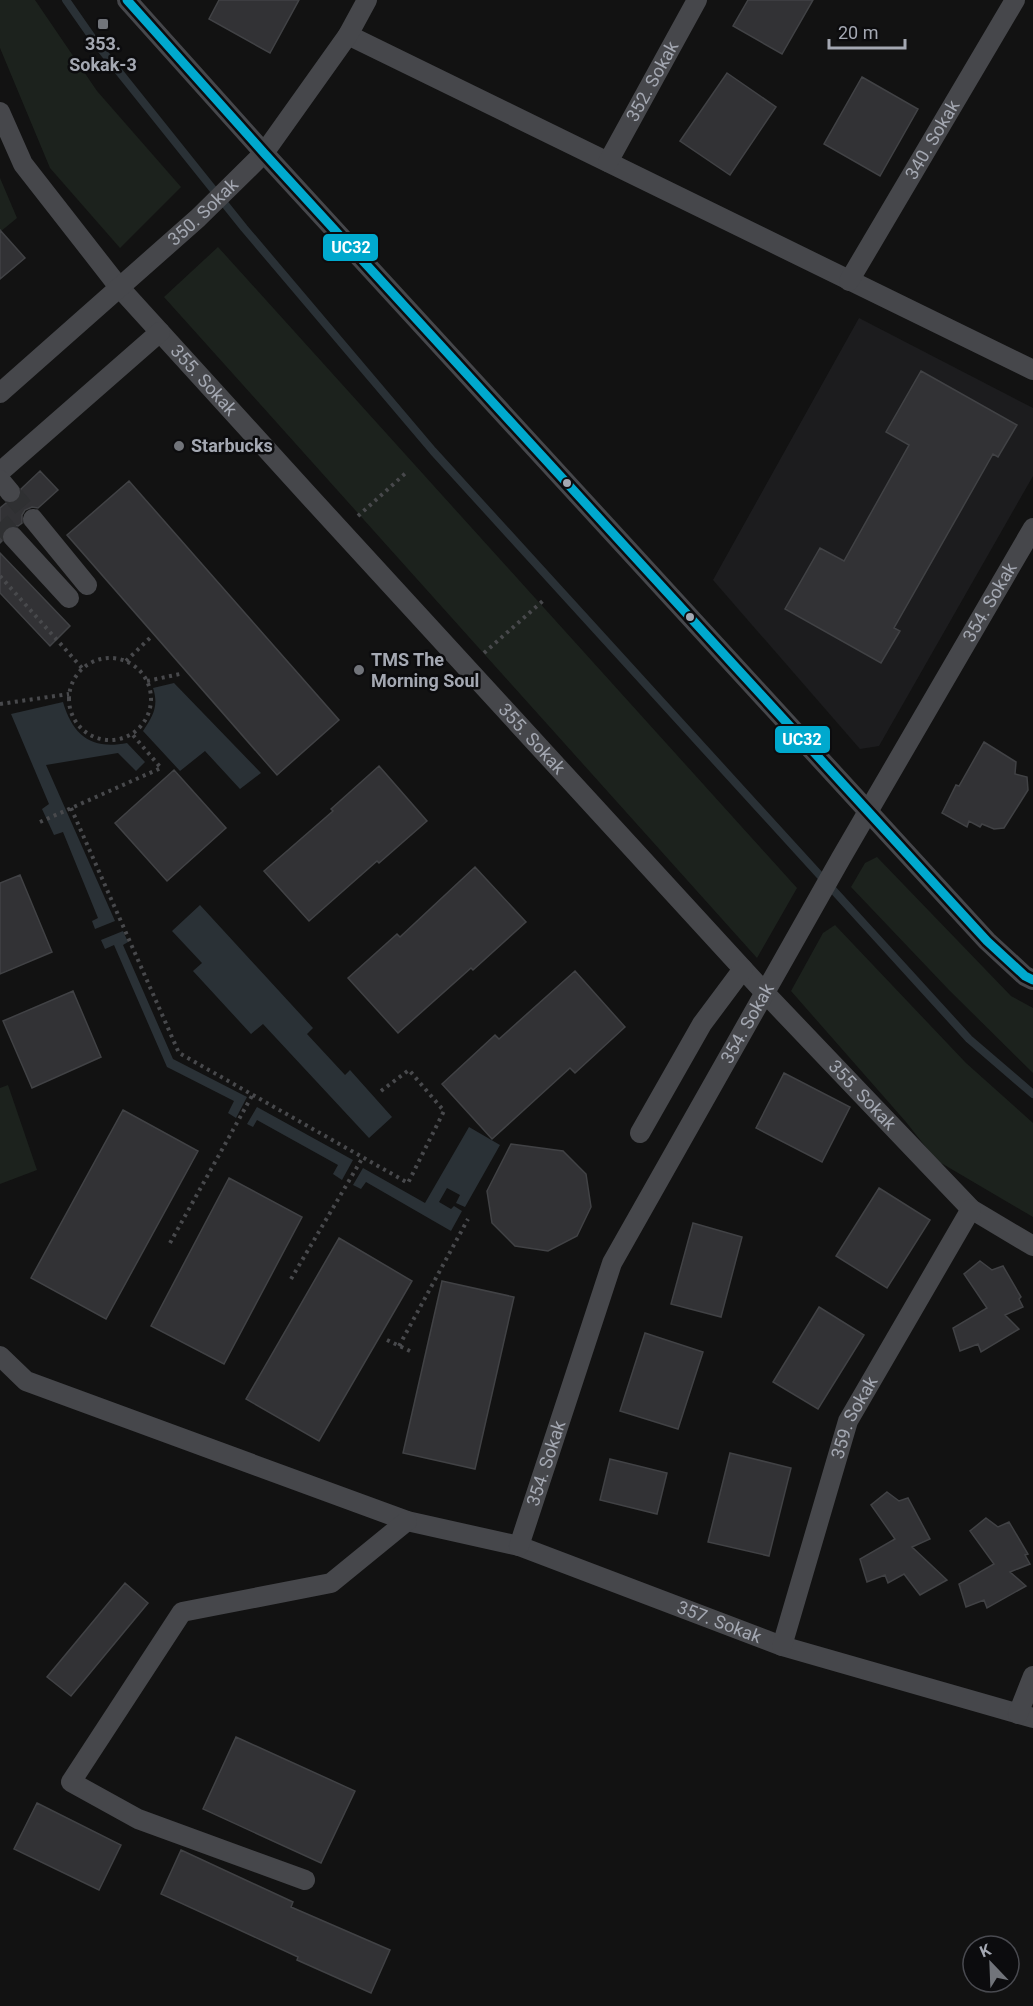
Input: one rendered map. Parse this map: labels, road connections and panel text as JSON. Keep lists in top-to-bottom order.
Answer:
{
  "streets": {
    "street": [
      "352. Sokak",
      "340. Sokak",
      "350. Sokak",
      "355. Sokak",
      "354. Sokak",
      "359. Sokak",
      "357. Sokak"
    ]
  },
  "crossings": [
    ["350. Sokak", "355. Sokak"],
    ["355. Sokak", "354. Sokak"],
    ["355. Sokak", "359. Sokak"],
    ["354. Sokak", "357. Sokak"],
    ["359. Sokak", "357. Sokak"]
  ],
  "places": {
    "transit": ["353. Sokak-3"],
    "other": ["Starbucks", "TMS The Morning Soul"]
  },
  "lines": ["transit line UC32"],
  "scale_bar": "20 m",
  "north": "top left"
}
